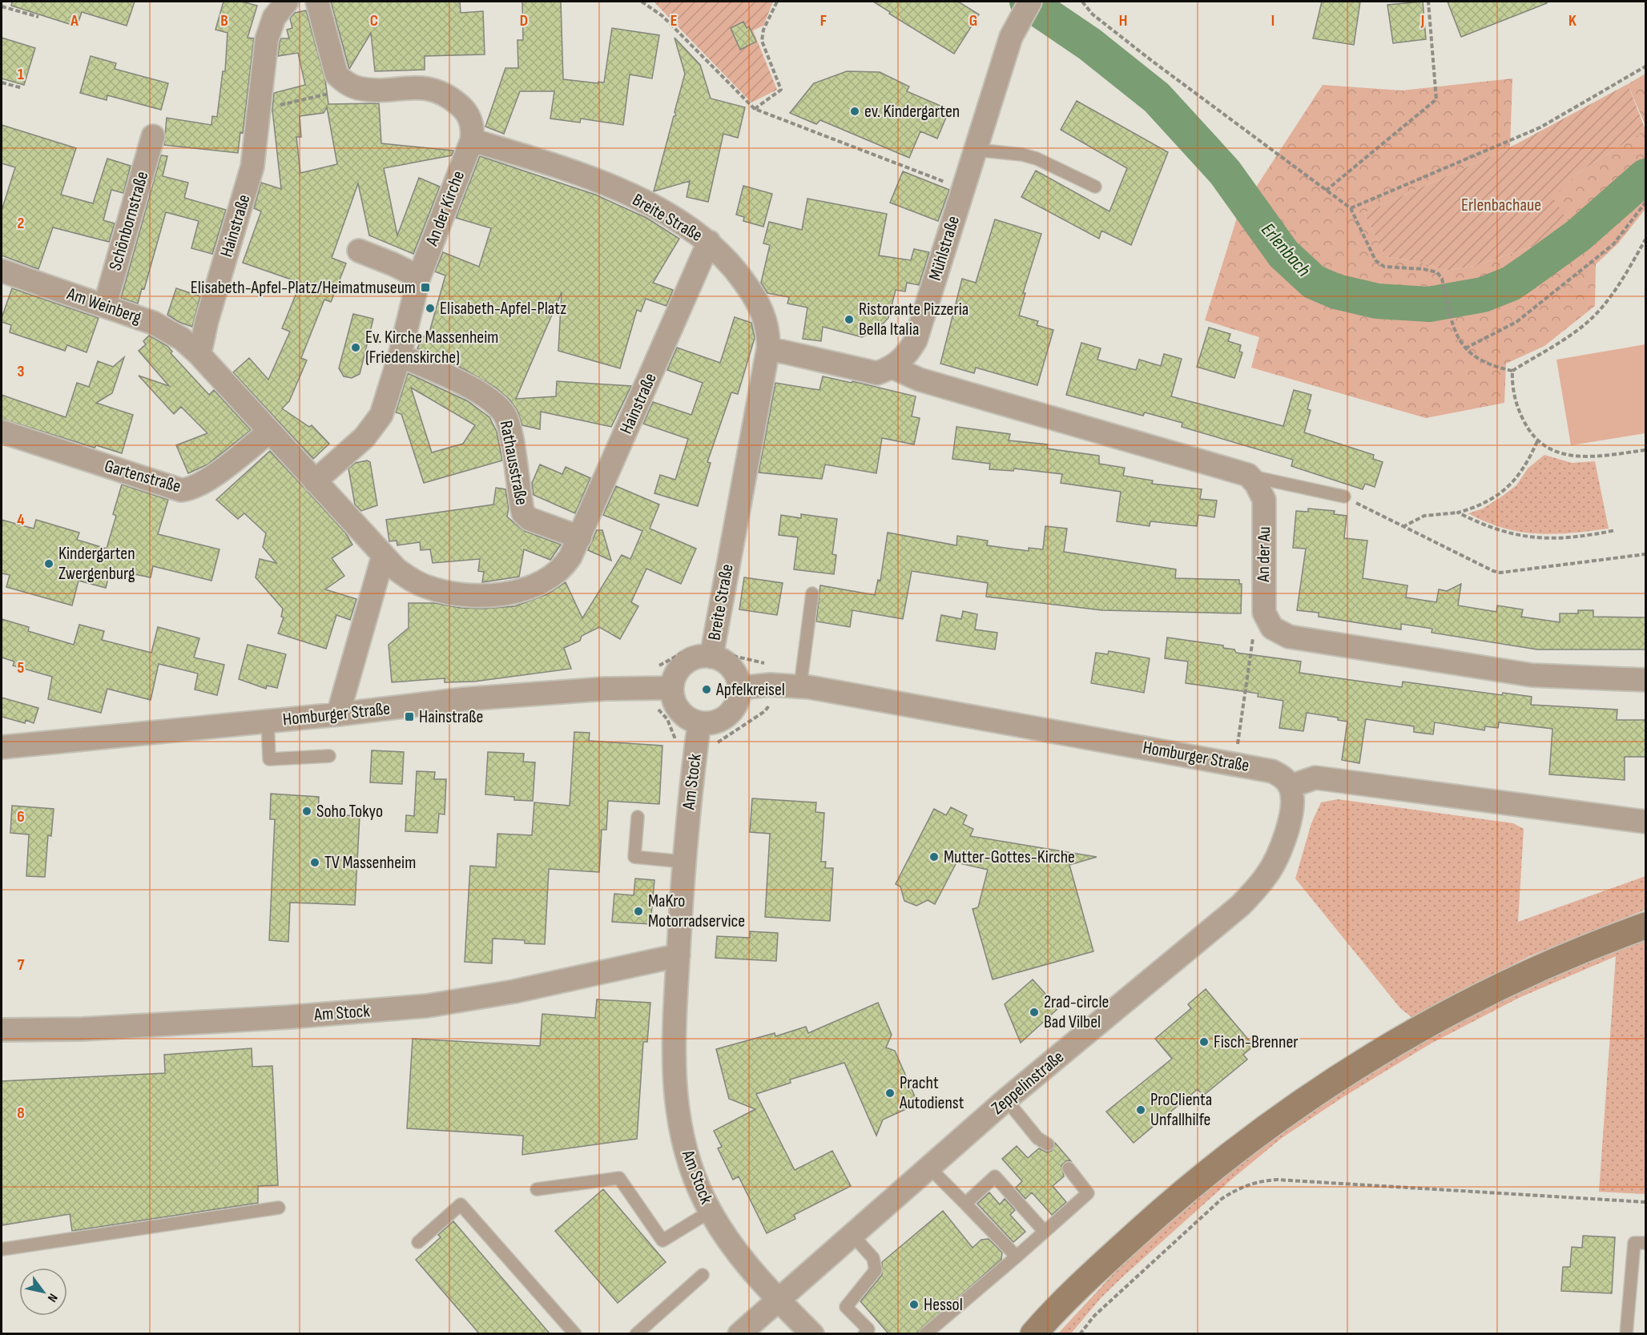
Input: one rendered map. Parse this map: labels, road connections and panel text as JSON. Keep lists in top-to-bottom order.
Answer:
{
  "streets": {
    "street": [
      "An der Kirche",
      "Breite Straße",
      "Schönbornstraße",
      "Hainstraße",
      "Mühlstraße",
      "Am Weinberg",
      "Rathausstraße",
      "Gartenstraße",
      "An der Au",
      "Homburger Straße",
      "Am Stock",
      "Zeppelinstraße"
    ]
  },
  "crossings": [
    ["An der Kirche", "Breite Straße"],
    ["An der Kirche", "Hainstraße"],
    ["An der Kirche", "Rathausstraße"],
    ["Breite Straße", "Hainstraße"],
    ["Breite Straße", "Homburger Straße"],
    ["Breite Straße", "Am Stock"],
    ["Schönbornstraße", "Am Weinberg"],
    ["Hainstraße", "Am Weinberg"],
    ["Hainstraße", "Rathausstraße"],
    ["Hainstraße", "Gartenstraße"],
    ["Homburger Straße", "Am Stock"],
    ["Homburger Straße", "Zeppelinstraße"],
    ["Am Stock", "Zeppelinstraße"]
  ],
  "water": ["Erlenbach"],
  "parks": ["Erlenbachaue"],
  "places": {
    "other": [
      "ev. Kindergarten",
      "Elisabeth-Apfel-Platz",
      "Ristorante Pizzeria Bella Italia",
      "Ev. Kirche Massenheim (Friedenskirche)",
      "Kindergarten Zwergenburg",
      "Apfelkreisel",
      "Soho Tokyo",
      "Mutter-Gottes-Kirche",
      "TV Massenheim",
      "MaKro Motorradservice",
      "2rad-circle Bad Vilbel",
      "Fisch-Brenner",
      "Pracht Autodienst",
      "ProClienta Unfallhilfe",
      "Hessol"
    ],
    "transit": ["Elisabeth-Apfel-Platz/Heimatmuseum", "Hainstraße"]
  },
  "north": "bottom right",
  "grid": {
    "columns": [
      "A",
      "B",
      "C",
      "D",
      "E",
      "F",
      "G",
      "H",
      "I",
      "J",
      "K"
    ],
    "rows": [
      "1",
      "2",
      "3",
      "4",
      "5",
      "6",
      "7",
      "8"
    ]
  }
}
